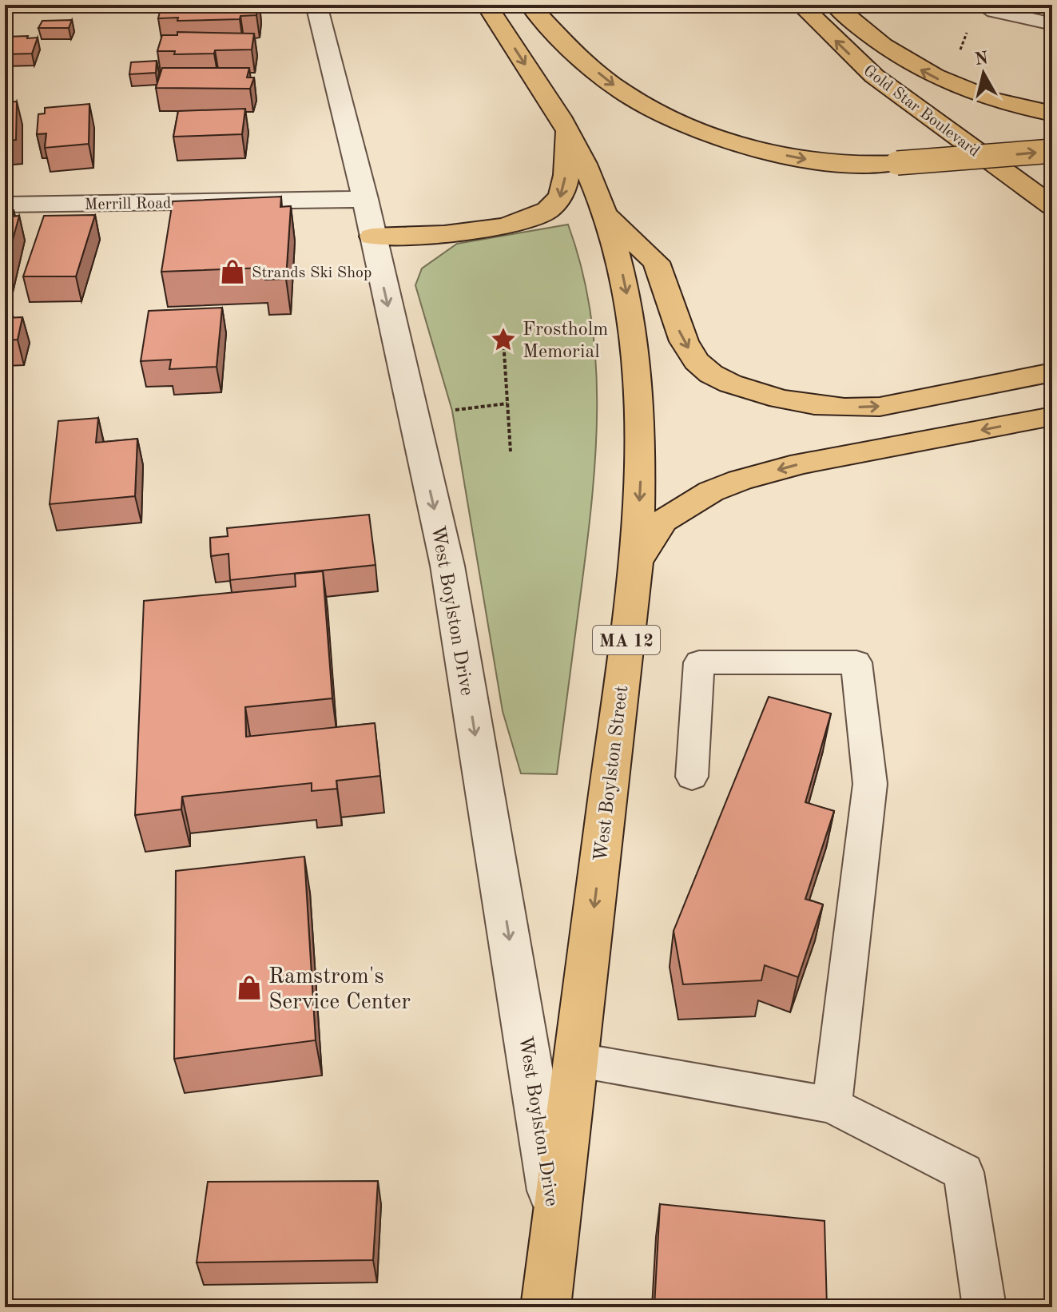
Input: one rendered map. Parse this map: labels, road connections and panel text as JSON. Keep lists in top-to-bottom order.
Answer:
{
  "streets": {
    "main road": ["Gold Star Boulevard", "MA 12", "West Boylston Street"],
    "street": ["Merrill Road", "West Boylston Drive"]
  },
  "crossings": [
    ["Merrill Road", "West Boylston Drive"],
    ["West Boylston Drive", "West Boylston Street"]
  ],
  "one_way": ["West Boylston Drive", "West Boylston Street"],
  "places": {
    "shop": ["Strands Ski Shop", "Ramstrom's Service Center"],
    "place": ["Frostholm Memorial"]
  },
  "north": "top"
}
